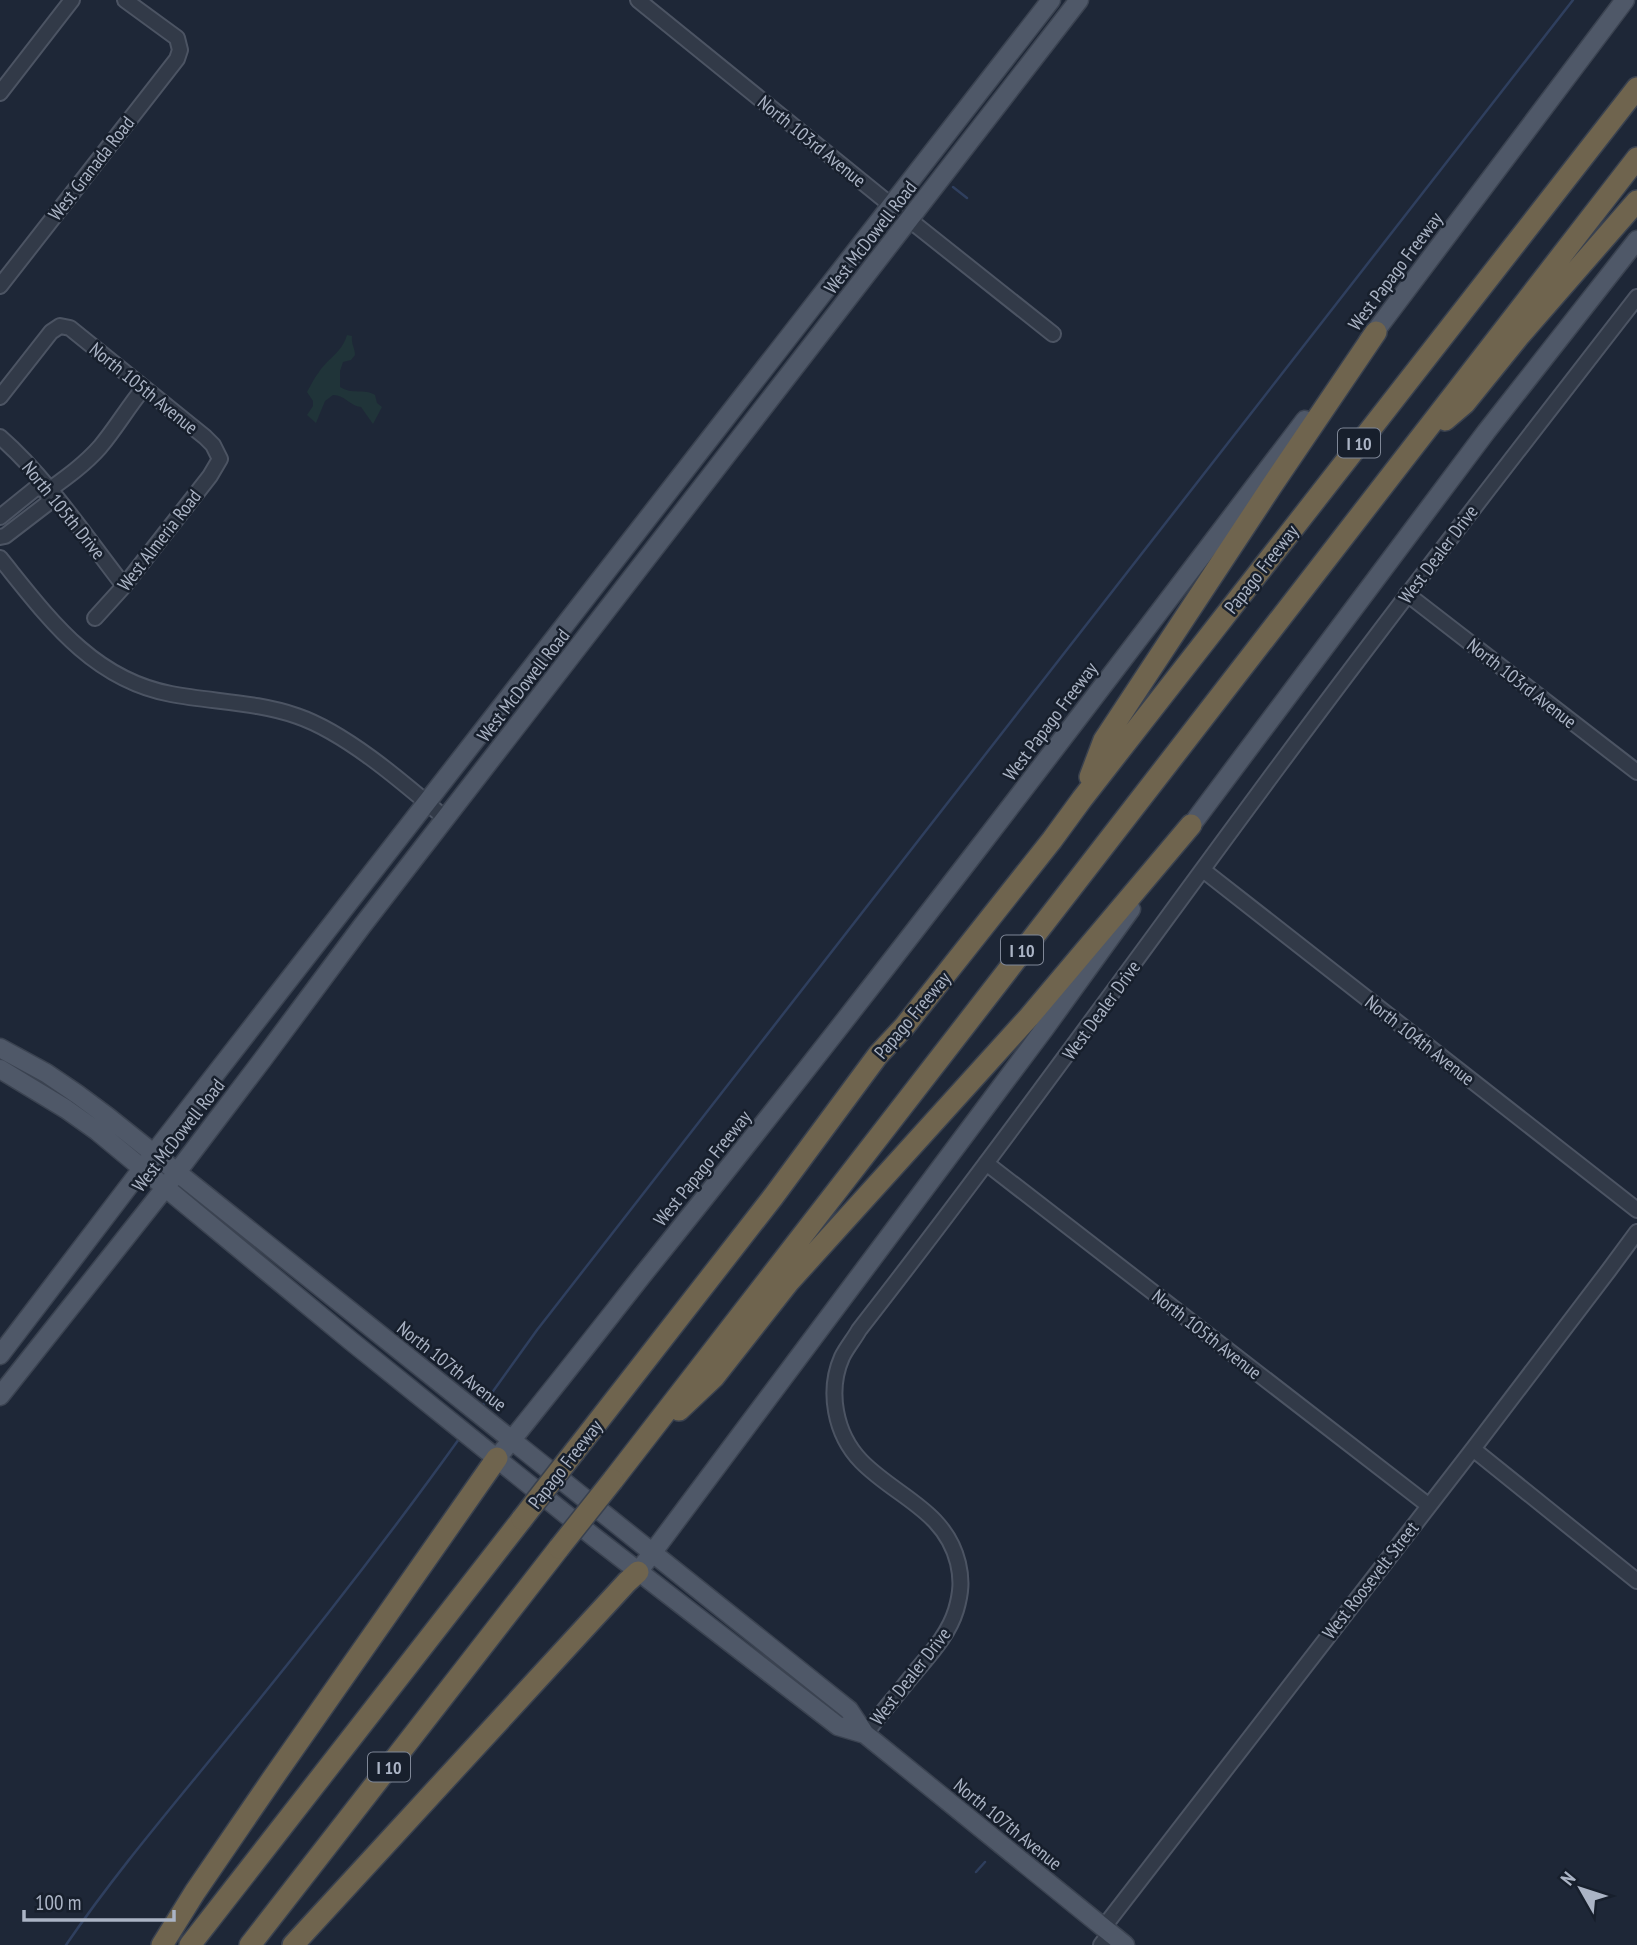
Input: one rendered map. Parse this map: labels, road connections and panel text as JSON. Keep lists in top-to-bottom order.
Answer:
{
  "streets": {
    "highway": ["I 10", "Papago Freeway"],
    "main road": ["West McDowell Road", "West Papago Freeway", "North 107th Avenue"],
    "street": [
      "North 103rd Avenue",
      "West Granada Road",
      "North 105th Avenue",
      "North 105th Drive",
      "West Almeria Road",
      "West Dealer Drive",
      "North 104th Avenue",
      "West Roosevelt Street"
    ]
  },
  "crossings": [
    ["North 103rd Avenue", "West McDowell Road"],
    ["North 103rd Avenue", "West Dealer Drive"],
    ["West McDowell Road", "North 107th Avenue"],
    ["West Papago Freeway", "North 107th Avenue"],
    ["North 105th Avenue", "West Almeria Road"],
    ["North 105th Avenue", "West Dealer Drive"],
    ["North 105th Avenue", "West Roosevelt Street"],
    ["North 105th Drive", "West Almeria Road"],
    ["West Dealer Drive", "North 104th Avenue"],
    ["West Dealer Drive", "North 107th Avenue"],
    ["North 107th Avenue", "West Roosevelt Street"]
  ],
  "scale_bar": "100 m",
  "north": "top left"
}
